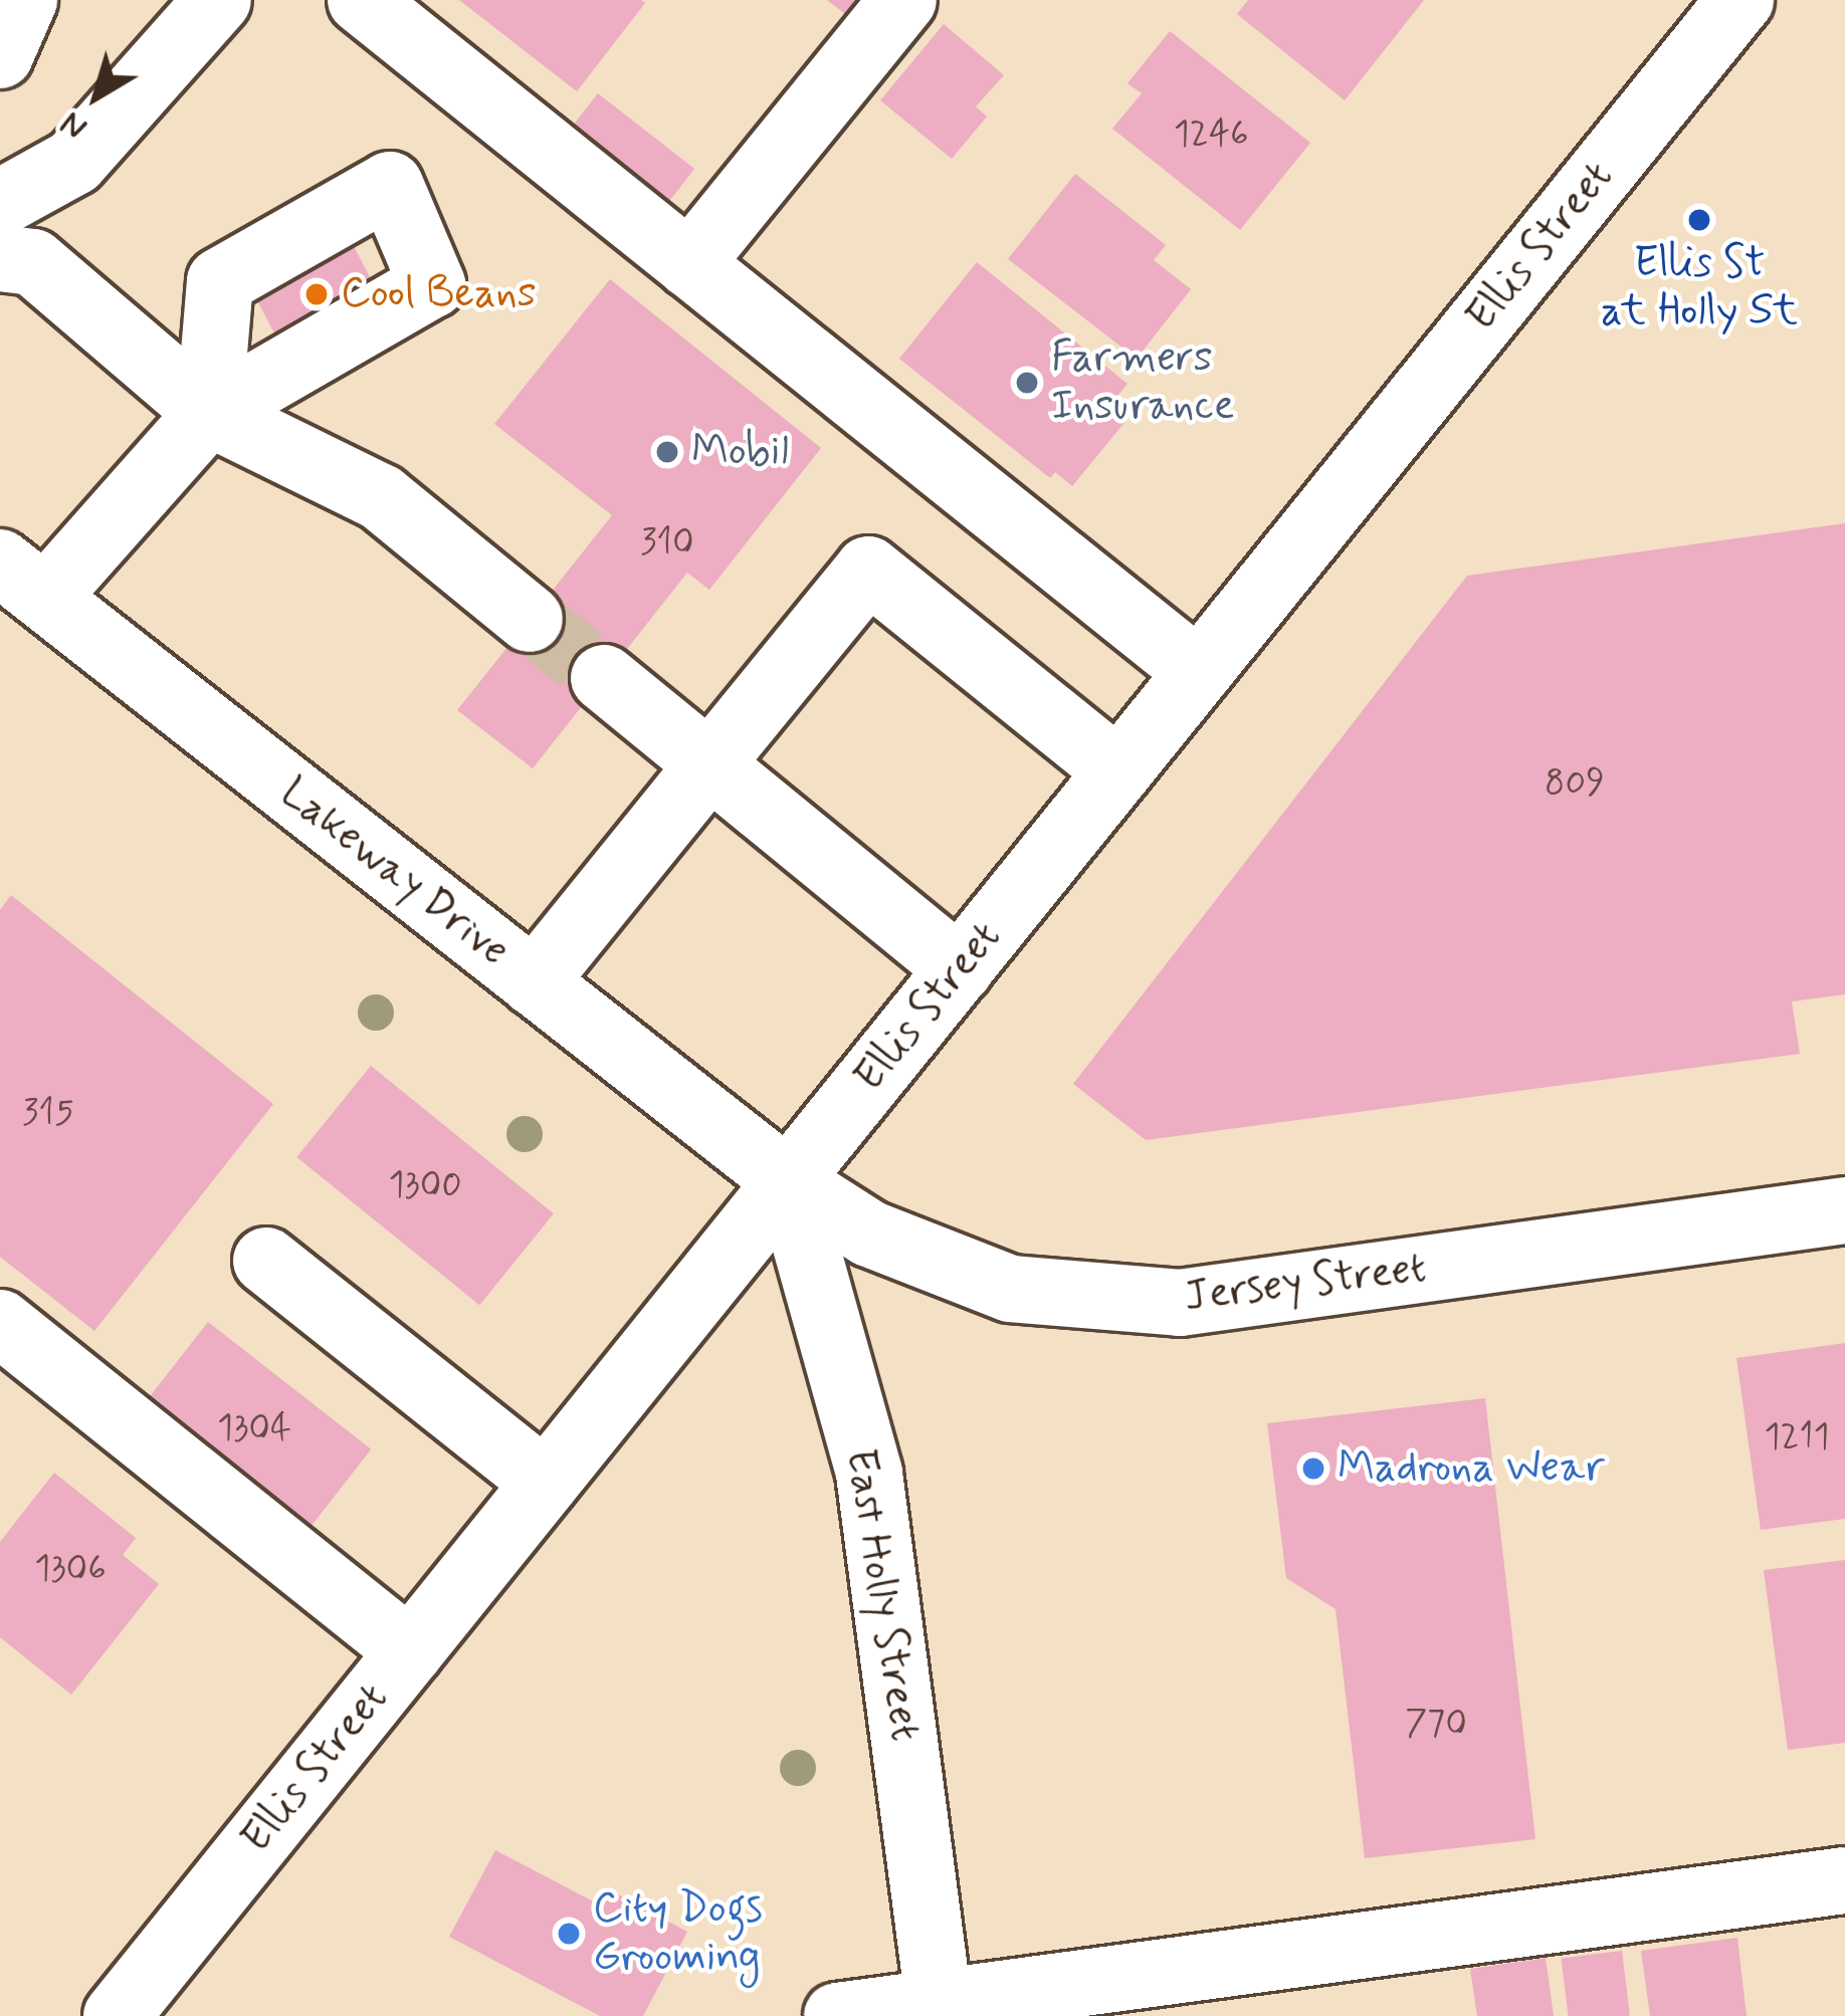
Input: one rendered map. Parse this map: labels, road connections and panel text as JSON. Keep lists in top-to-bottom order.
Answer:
{
  "streets": {
    "main road": [
      "Ellis Street",
      "Lakeway Drive",
      "Jersey Street",
      "East Holly Street"
    ]
  },
  "crossings": [
    ["Ellis Street", "Lakeway Drive"],
    ["Ellis Street", "Jersey Street"],
    ["Ellis Street", "East Holly Street"],
    ["Lakeway Drive", "Jersey Street"],
    ["Lakeway Drive", "East Holly Street"],
    ["Jersey Street", "East Holly Street"]
  ],
  "places": [
    "Ellis St at Holly St",
    "Cool Beans",
    "Farmers Insurance",
    "Mobil",
    "Madrona Wear",
    "City Dogs Grooming"
  ],
  "house_numbers": [
    "1246",
    "310",
    "809",
    "315",
    "1300",
    "1304",
    "1211",
    "1306",
    "770"
  ],
  "north": "bottom left"
}
